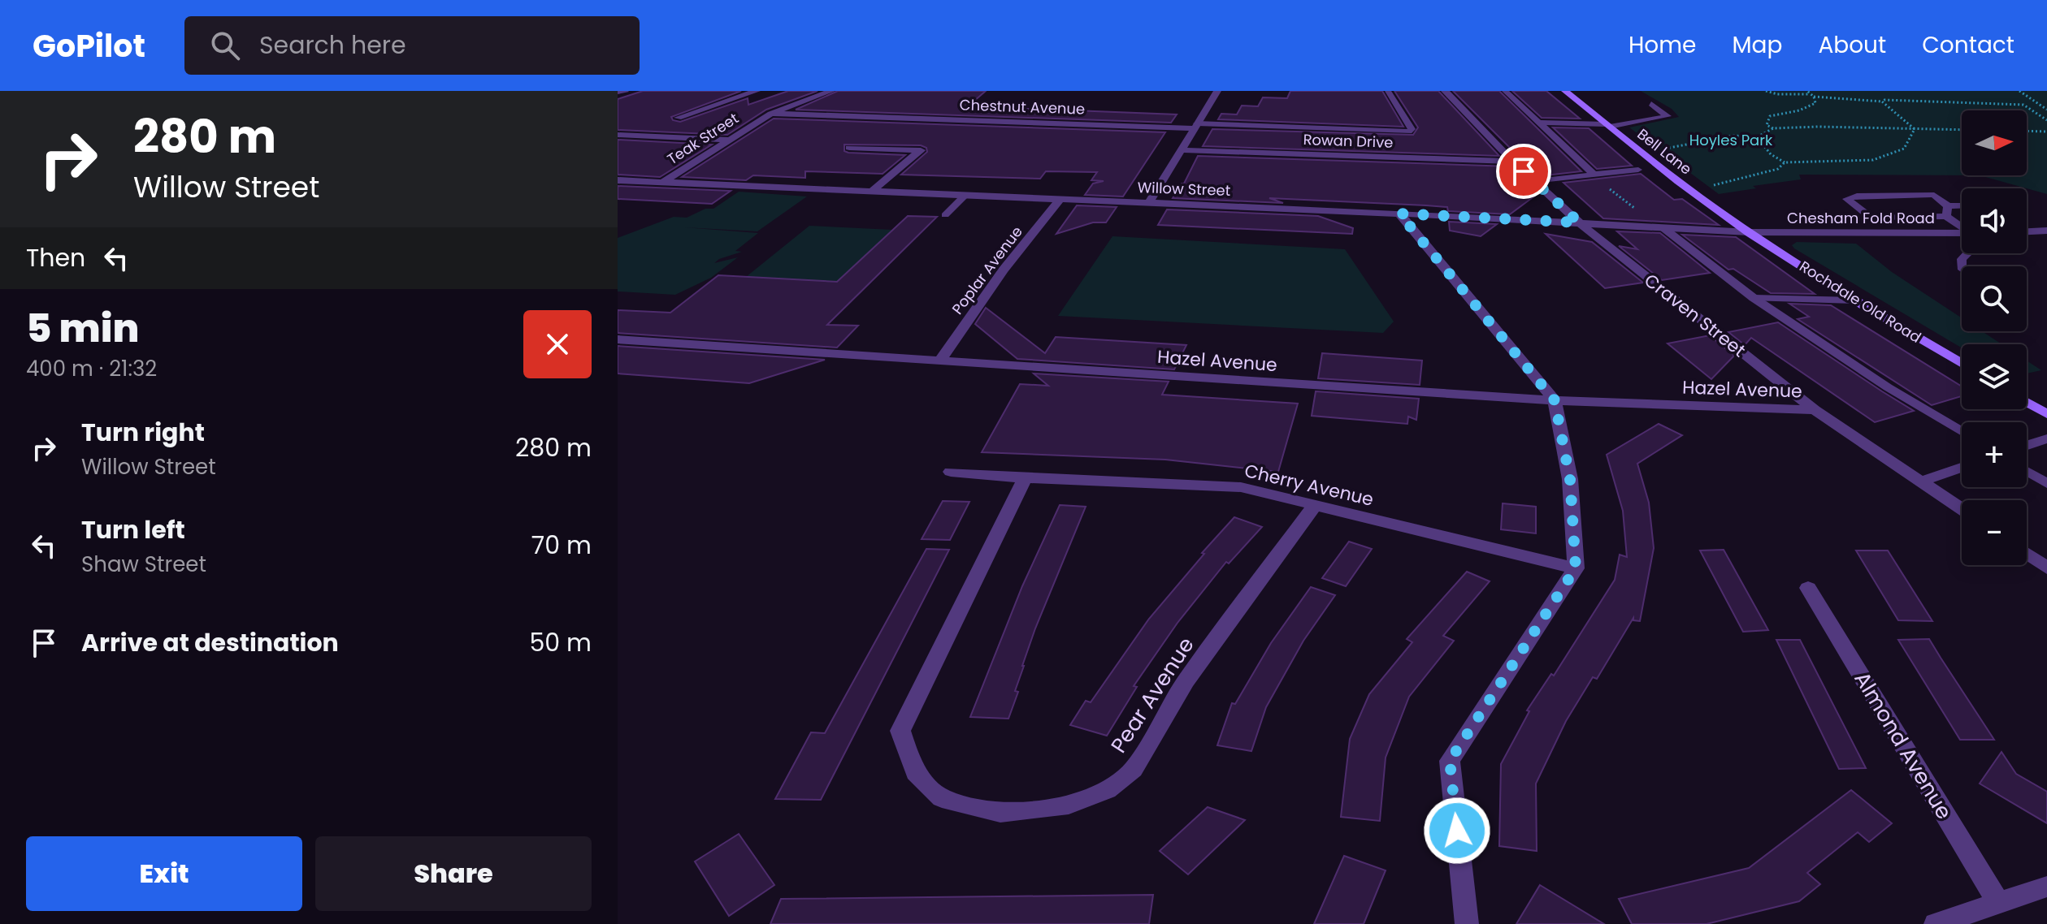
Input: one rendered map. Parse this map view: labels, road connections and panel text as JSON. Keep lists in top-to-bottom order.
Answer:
{
  "streets": {
    "main road": ["Bell Lane", "Rochdale Old Road"],
    "street": [
      "Chestnut Avenue",
      "Teak Street",
      "Rowan Drive",
      "Willow Street",
      "Chesham Fold Road",
      "Poplar Avenue",
      "Craven Street",
      "Hazel Avenue",
      "Cherry Avenue",
      "Pear Avenue",
      "Almond Avenue"
    ]
  },
  "crossings": [
    ["Chestnut Avenue", "Teak Street"],
    ["Teak Street", "Willow Street"],
    ["Rowan Drive", "Craven Street"],
    ["Bell Lane", "Willow Street"],
    ["Bell Lane", "Chesham Fold Road"],
    ["Bell Lane", "Rochdale Old Road"],
    ["Willow Street", "Chesham Fold Road"],
    ["Willow Street", "Poplar Avenue"],
    ["Willow Street", "Rochdale Old Road"],
    ["Willow Street", "Craven Street"],
    ["Chesham Fold Road", "Rochdale Old Road"],
    ["Poplar Avenue", "Hazel Avenue"],
    ["Craven Street", "Hazel Avenue"],
    ["Cherry Avenue", "Pear Avenue"]
  ],
  "parks": ["Hoyles Park"],
  "north": "right",
  "page": {
    "header": "GoPilot",
    "search": "Search here",
    "nav": [
      "Home",
      "Map",
      "About",
      "Contact"
    ],
    "turn": ["280 m", "Willow Street"],
    "map_buttons": ["+", "−"],
    "then": "Then",
    "heading": ["5 min", "400 m · 21:32"],
    "list": [
      {
        "name": "Turn right",
        "note": "Willow Street",
        "value": "280 m"
      },
      {
        "name": "Turn left",
        "note": "Shaw Street",
        "value": "70 m"
      },
      {
        "name": "Arrive at destination",
        "value": "50 m"
      }
    ],
    "buttons": ["Exit", "Share"]
  }
}
